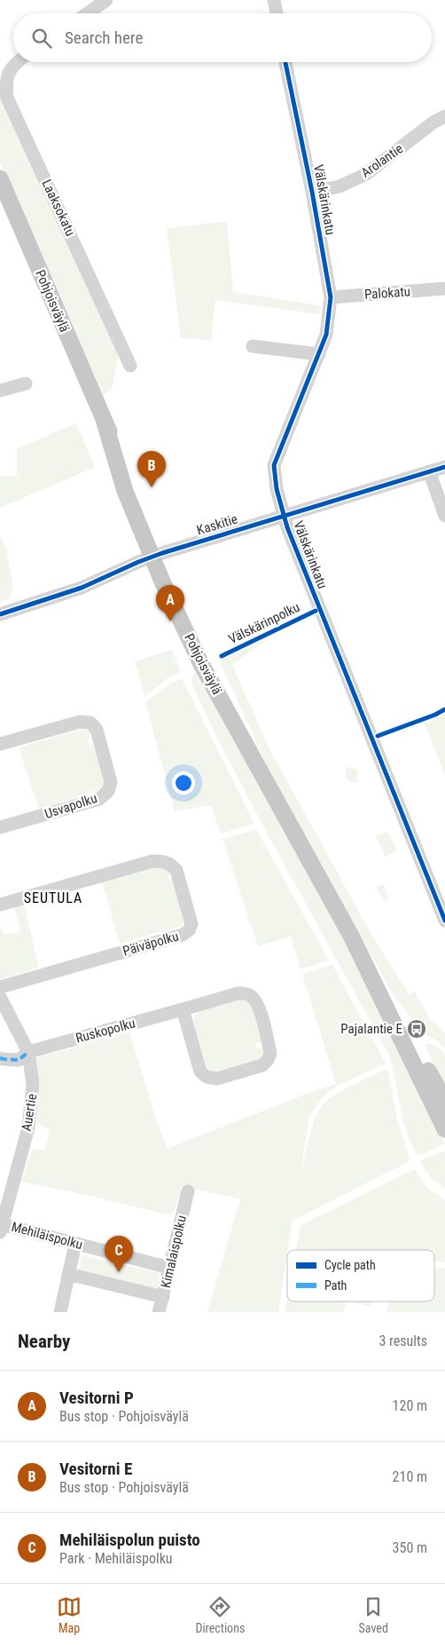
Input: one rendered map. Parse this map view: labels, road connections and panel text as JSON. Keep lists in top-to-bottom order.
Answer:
{
  "streets": {
    "main road": ["Pohjoisväylä"],
    "street": [
      "Arolantie",
      "Välskärinkatu",
      "Laaksokatu",
      "Palokatu",
      "Kaskitie",
      "Usvapolku",
      "Päiväpolku",
      "Ruskopolku",
      "Auertie",
      "Mehiläispolku",
      "Kimalaispolku"
    ],
    "cycle path": ["Välskärinpolku"]
  },
  "crossings": [
    ["Arolantie", "Välskärinkatu"],
    ["Välskärinkatu", "Palokatu"],
    ["Välskärinkatu", "Kaskitie"],
    ["Pohjoisväylä", "Kaskitie"],
    ["Ruskopolku", "Auertie"],
    ["Auertie", "Mehiläispolku"],
    ["Mehiläispolku", "Kimalaispolku"]
  ],
  "districts": ["SEUTULA"],
  "places": {
    "bus stop": ["Pajalantie E"]
  },
  "legend": ["Cycle path", "Path"],
  "page": {
    "search": "Search here",
    "pins": ["B", "A", "C"],
    "heading": ["Nearby", "3 results"],
    "list": [
      {
        "mark": "A",
        "name": "Vesitorni P",
        "note": "Bus stop · Pohjoisväylä",
        "value": "120 m"
      },
      {
        "mark": "B",
        "name": "Vesitorni E",
        "note": "Bus stop · Pohjoisväylä",
        "value": "210 m"
      },
      {
        "mark": "C",
        "name": "Mehiläispolun puisto",
        "note": "Park · Mehiläispolku",
        "value": "350 m"
      }
    ],
    "nav": ["Map", "Directions", "Saved"]
  }
}
